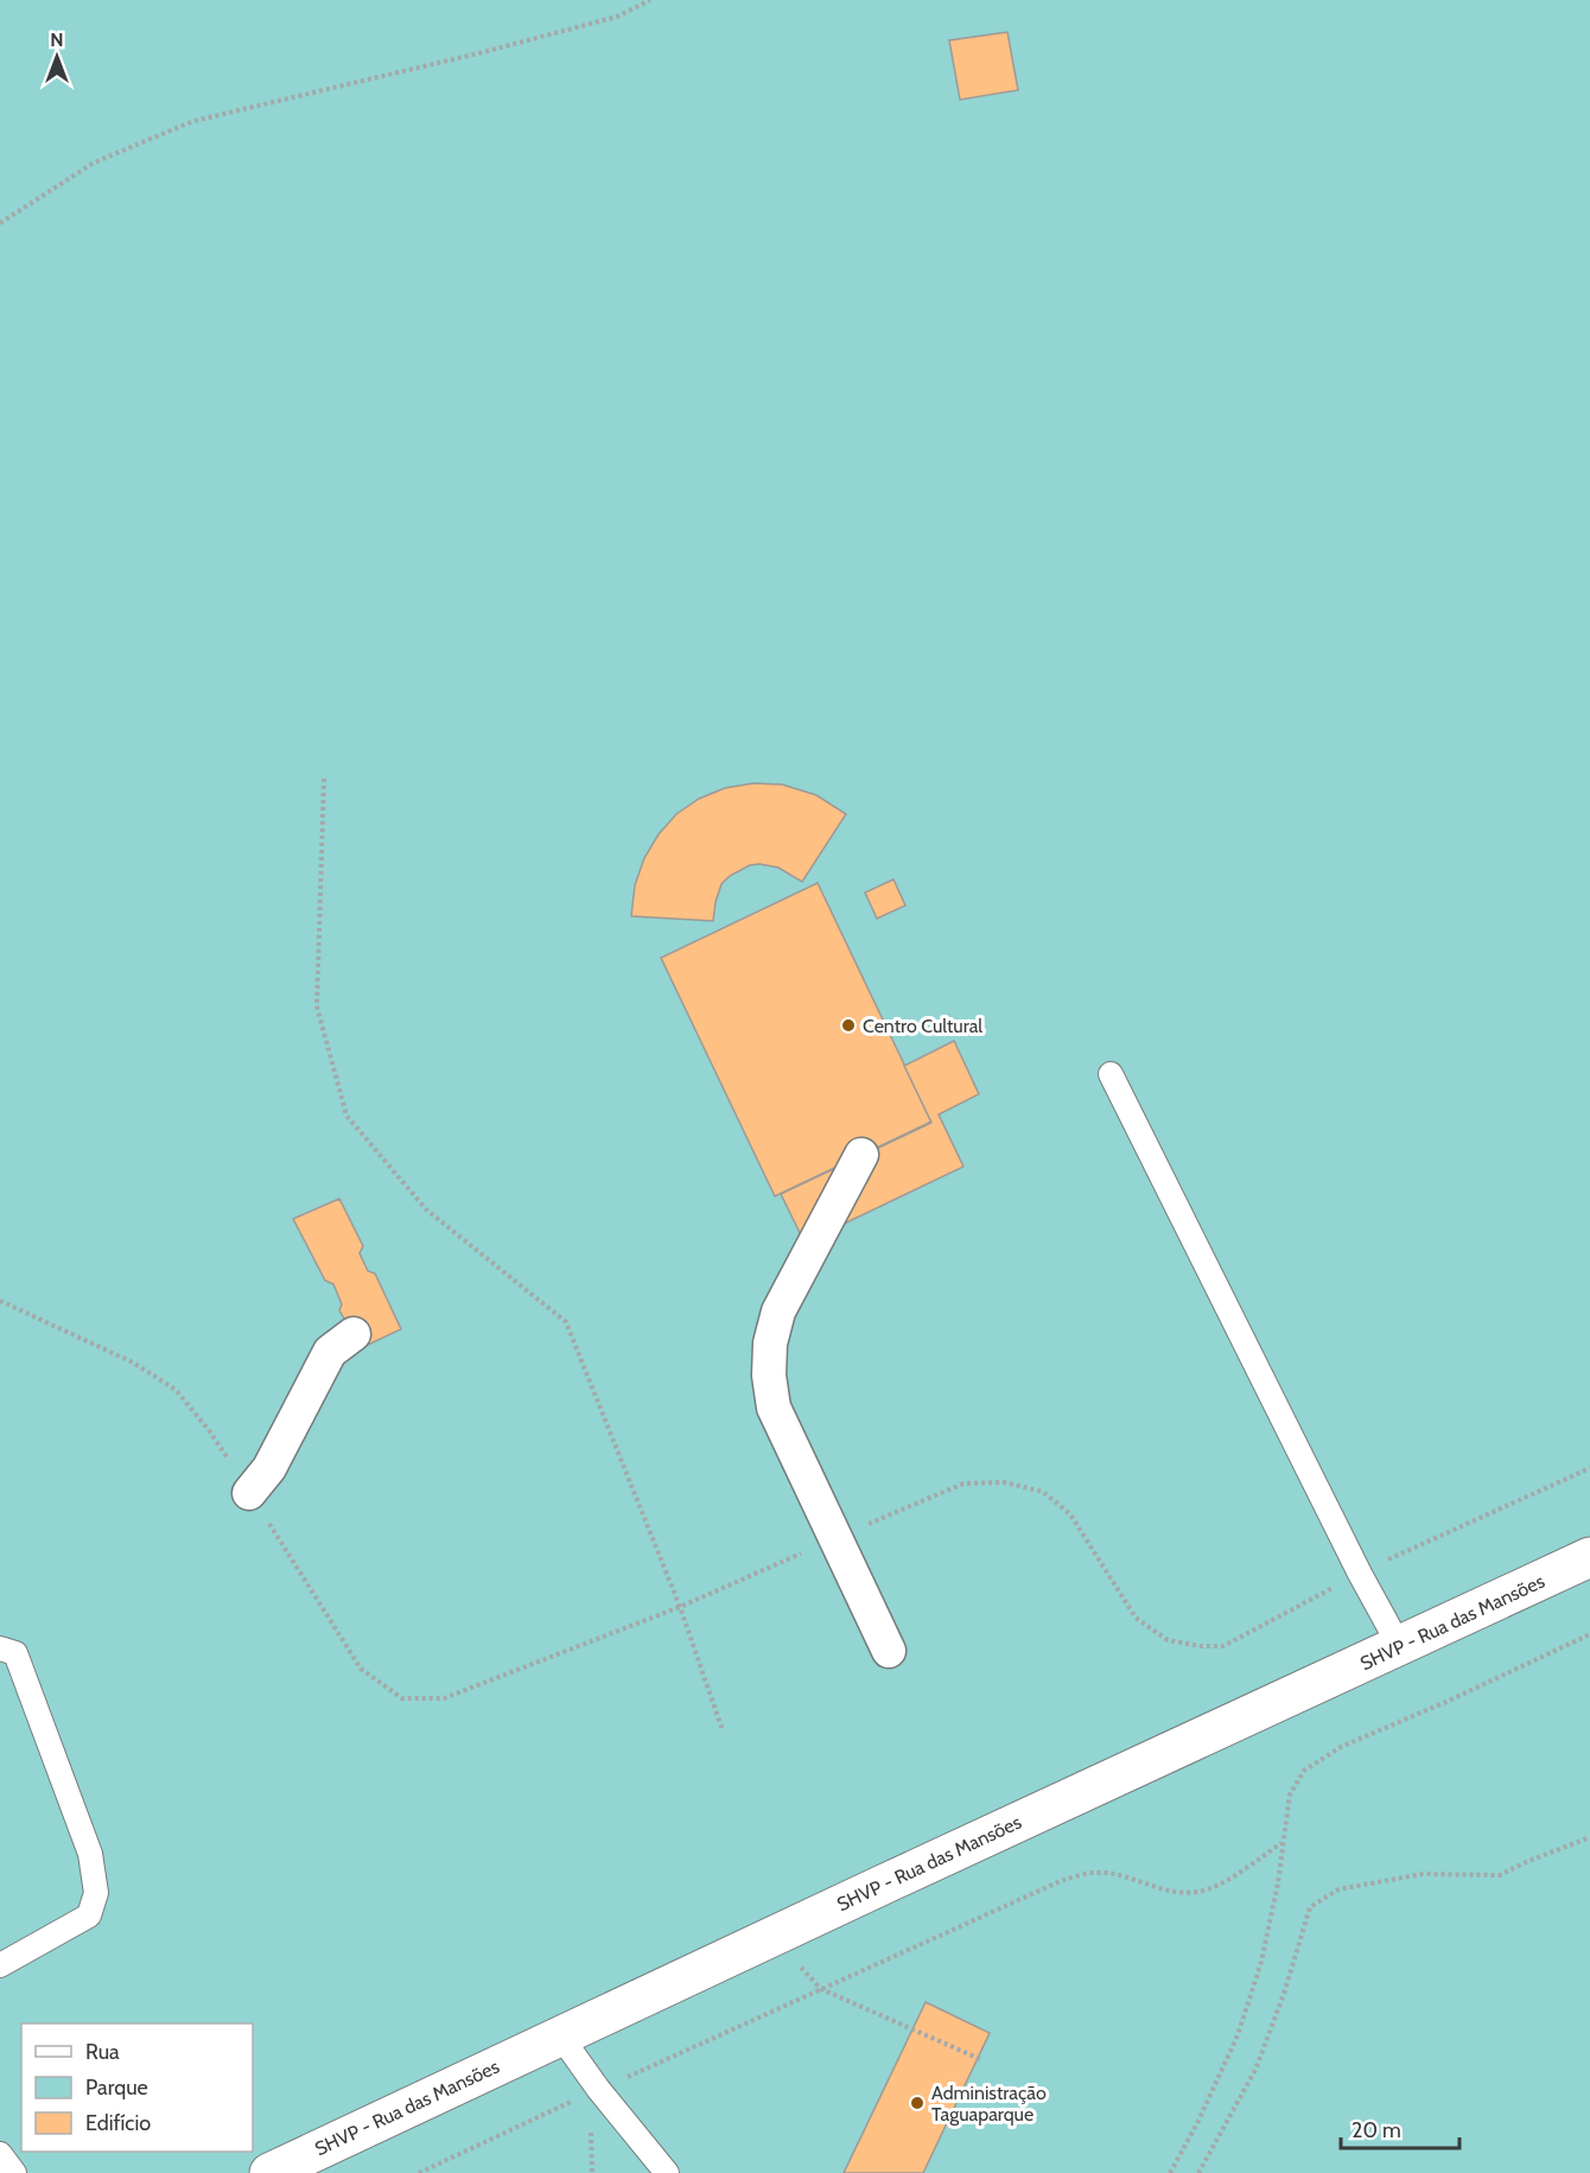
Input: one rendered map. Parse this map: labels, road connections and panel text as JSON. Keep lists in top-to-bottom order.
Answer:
{
  "streets": {
    "street": ["SHVP - Rua das Mansões"]
  },
  "places": ["Centro Cultural", "Administração Taguaparque"],
  "legend": ["Rua", "Parque", "Edifício"],
  "scale_bar": "20 m",
  "north": "top"
}
